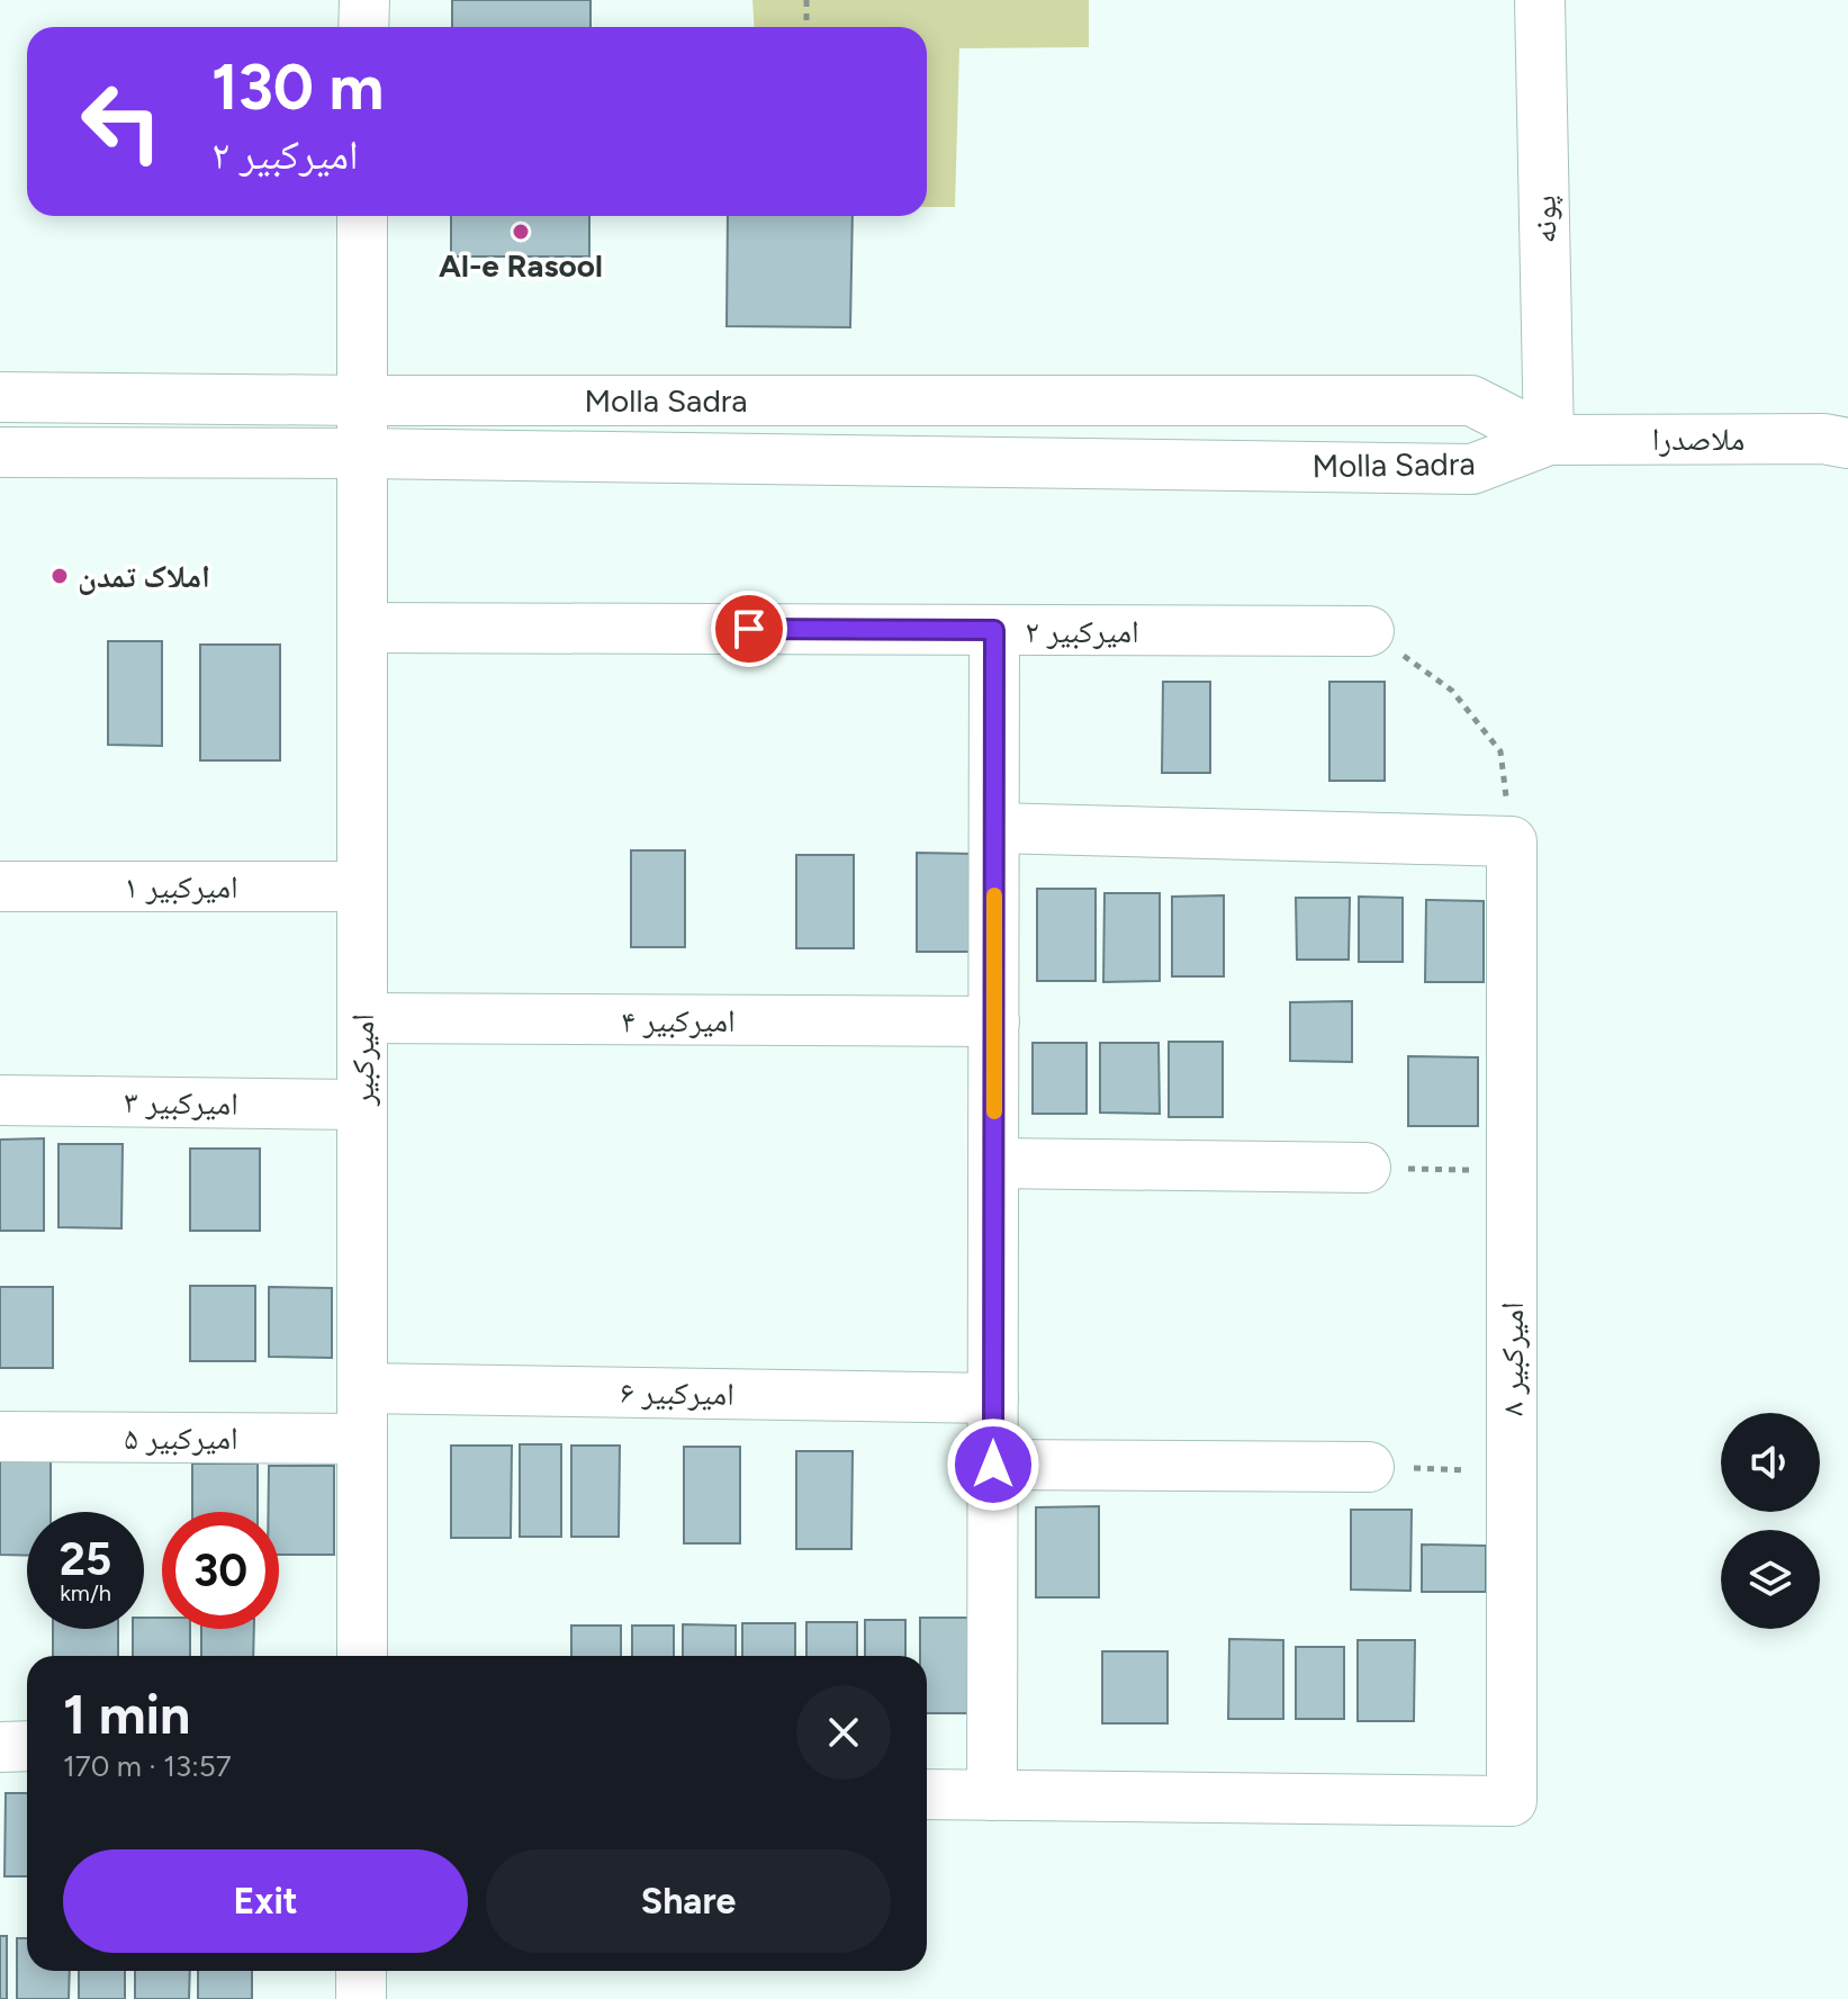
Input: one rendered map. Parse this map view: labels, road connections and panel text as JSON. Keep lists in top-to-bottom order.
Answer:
{
  "streets": {
    "street": [
      "پونه",
      "Molla Sadra",
      "ملاصدرا",
      "امیرکبیر ۲",
      "امیرکبیر ۱",
      "امیرکبیر ۴",
      "امیرکبیر",
      "امیرکبیر ۳",
      "امیرکبیر ۸",
      "امیرکبیر ۶",
      "امیرکبیر ۵"
    ]
  },
  "crossings": [
    ["پونه", "Molla Sadra"],
    ["پونه", "ملاصدرا"],
    ["Molla Sadra", "ملاصدرا"],
    ["Molla Sadra", "امیرکبیر"],
    ["امیرکبیر ۲", "امیرکبیر"],
    ["امیرکبیر ۱", "امیرکبیر"],
    ["امیرکبیر ۴", "امیرکبیر"],
    ["امیرکبیر", "امیرکبیر ۳"],
    ["امیرکبیر", "امیرکبیر ۶"],
    ["امیرکبیر", "امیرکبیر ۵"]
  ],
  "places": ["Al-e Rasool", "املاک تمدن"],
  "page": {
    "turn": ["130 m", "امیرکبیر ۲"],
    "speed": "25 km/h",
    "limit": "30",
    "heading": ["1 min", "170 m · 13:57"],
    "buttons": ["Exit", "Share"]
  }
}
